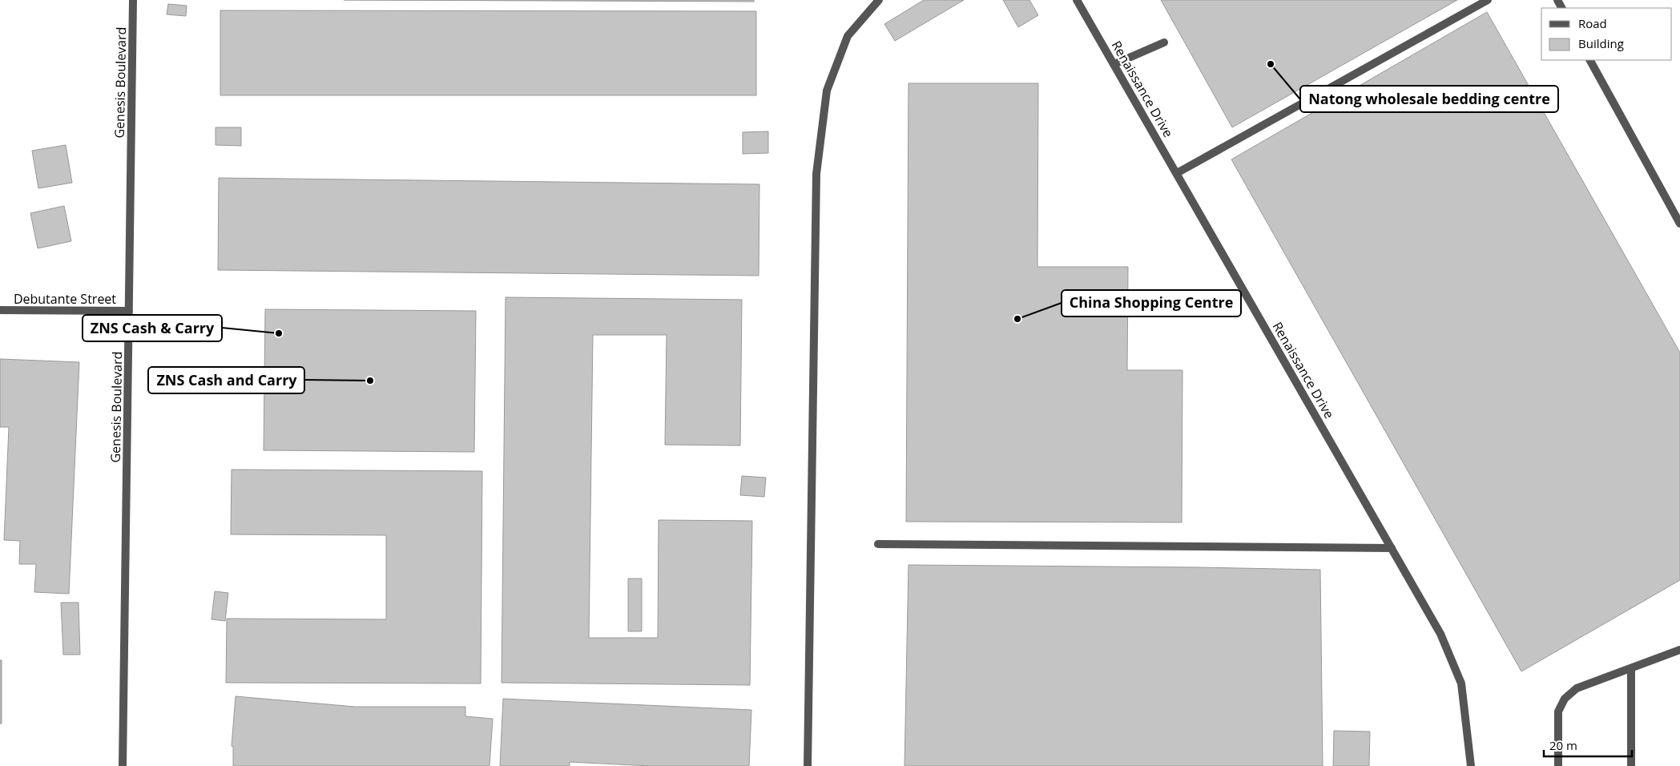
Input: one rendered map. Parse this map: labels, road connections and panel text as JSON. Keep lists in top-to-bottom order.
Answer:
{
  "streets": {
    "street": ["Genesis Boulevard", "Renaissance Drive", "Debutante Street"]
  },
  "crossings": [
    ["Genesis Boulevard", "Debutante Street"]
  ],
  "places": [
    "Natong wholesale bedding centre",
    "China Shopping Centre",
    "ZNS Cash & Carry",
    "ZNS Cash and Carry"
  ],
  "legend": ["Road", "Building"],
  "scale_bar": "20 m"
}
